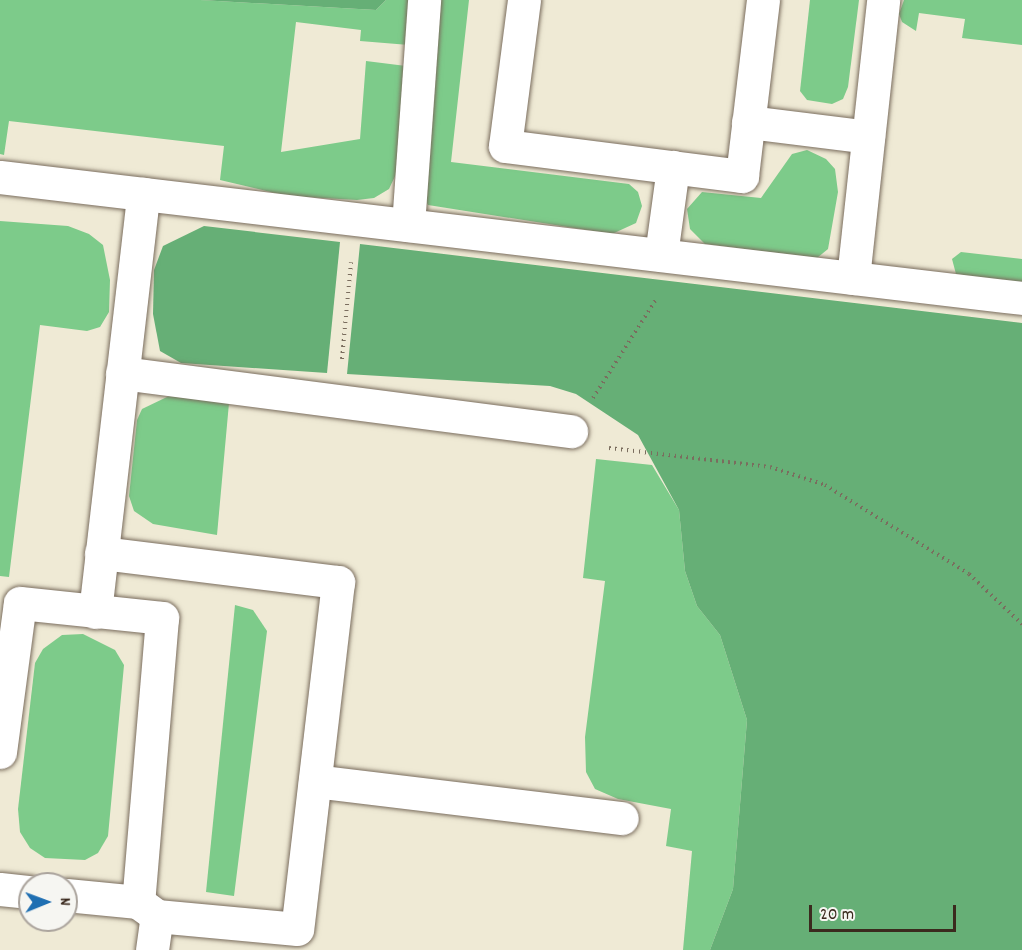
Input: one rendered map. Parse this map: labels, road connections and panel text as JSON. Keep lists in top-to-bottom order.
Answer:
{
  "scale_bar": "20 m",
  "north": "right"
}
